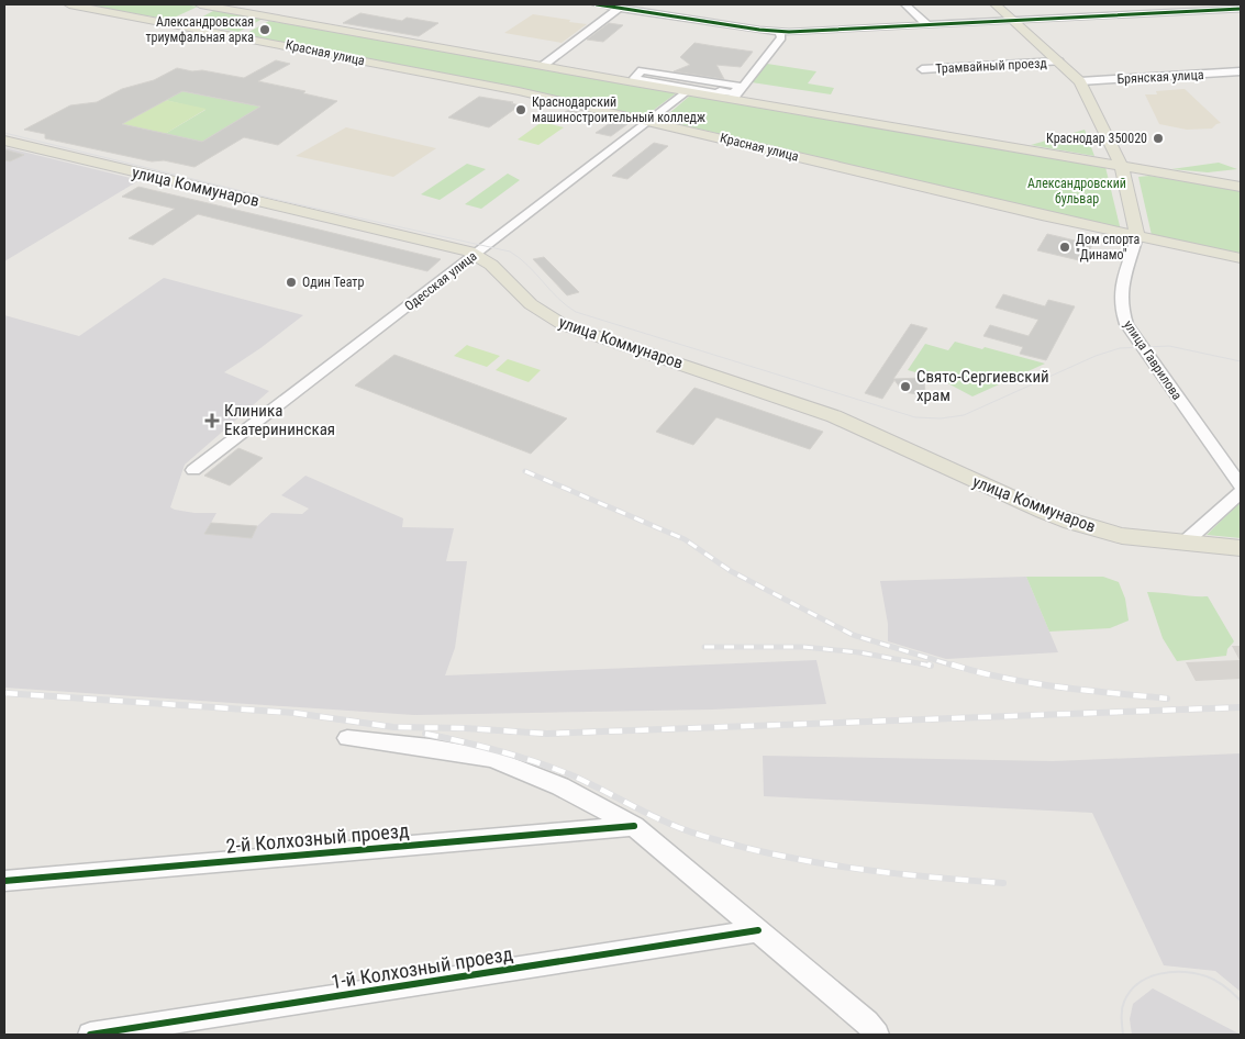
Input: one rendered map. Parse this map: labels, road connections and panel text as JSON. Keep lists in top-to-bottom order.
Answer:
{
  "streets": {
    "main road": ["Красная улица", "улица Коммунаров"],
    "street": [
      "Трамвайный проезд",
      "Брянская улица",
      "Одесская улица",
      "улица Гаврилова",
      "2-й Колхозный проезд",
      "1-й Колхозный проезд"
    ]
  },
  "crossings": [
    ["Красная улица", "Одесская улица"],
    ["Красная улица", "улица Гаврилова"],
    ["улица Коммунаров", "Одесская улица"]
  ],
  "parks": ["Александровский бульвар"],
  "places": {
    "other": [
      "Александровская триумфальная арка",
      "Краснодарский машиностроительный колледж",
      "Краснодар 350020",
      "Дом спорта \"Динамо\"",
      "Один Театр",
      "Свято-Сергиевский храм"
    ],
    "health": ["Клиника Екатерининская"]
  }
}
